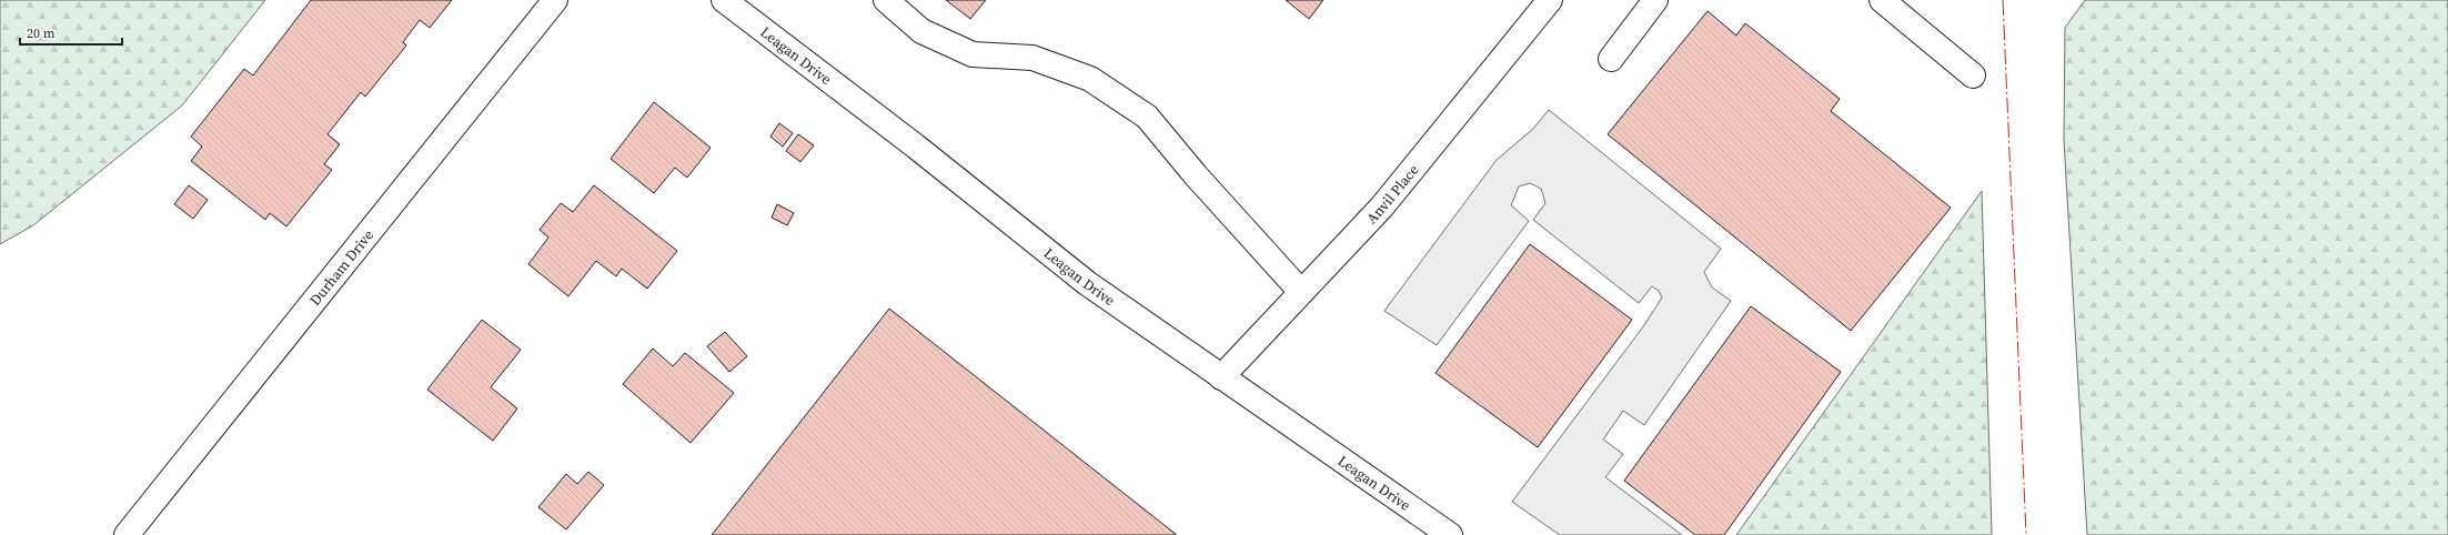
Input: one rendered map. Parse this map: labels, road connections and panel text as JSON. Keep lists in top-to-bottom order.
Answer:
{
  "streets": {
    "street": ["Leagan Drive", "Anvil Place", "Durham Drive"]
  },
  "crossings": [
    ["Leagan Drive", "Anvil Place"]
  ],
  "scale_bar": "20 m"
}
